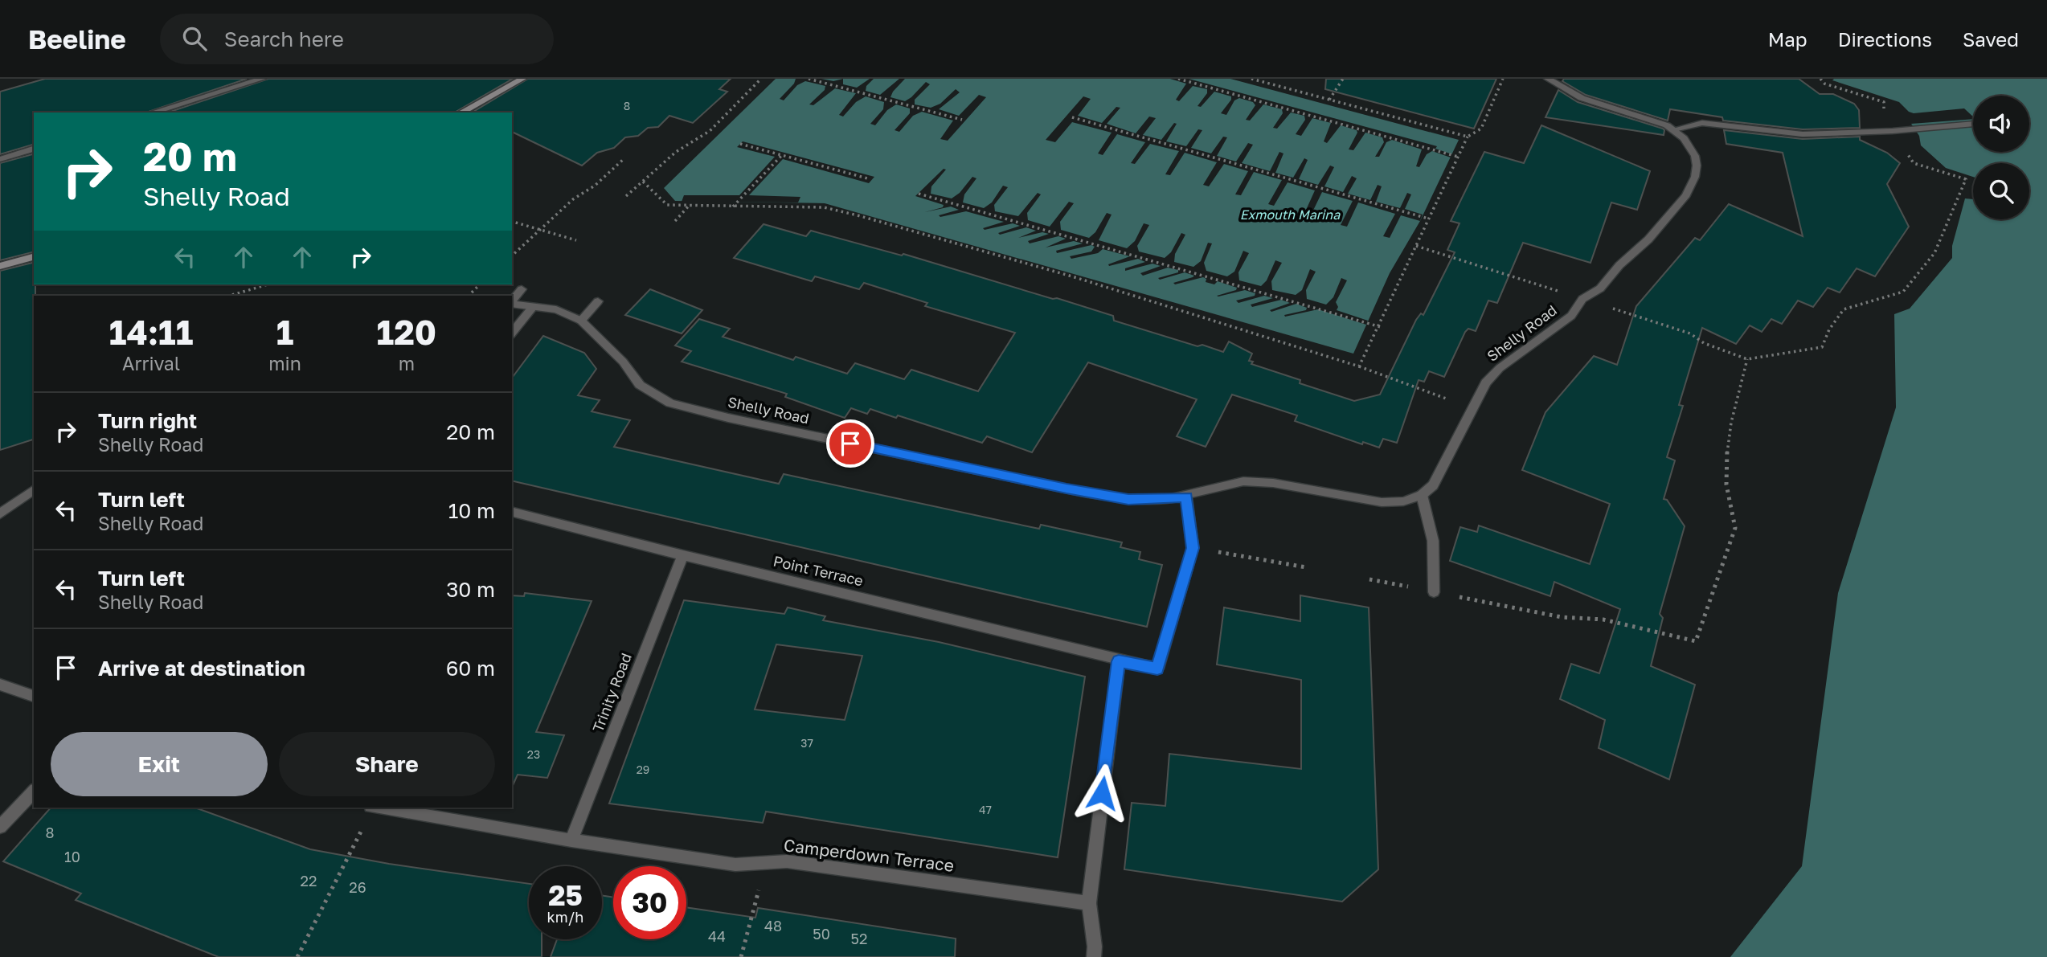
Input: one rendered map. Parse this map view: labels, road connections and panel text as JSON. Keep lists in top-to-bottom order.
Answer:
{
  "streets": {
    "street": [
      "Shelly Road",
      "Point Terrace",
      "Trinity Road",
      "Camperdown Terrace"
    ]
  },
  "crossings": [
    ["Point Terrace", "Trinity Road"],
    ["Trinity Road", "Camperdown Terrace"]
  ],
  "water": ["Exmouth Marina"],
  "house_numbers": [
    "8",
    "37",
    "23",
    "29",
    "47",
    "8",
    "10",
    "22",
    "26",
    "48",
    "50",
    "44",
    "52"
  ],
  "page": {
    "header": "Beeline",
    "search": "Search here",
    "nav": ["Map", "Directions", "Saved"],
    "turn": ["20 m", "Shelly Road"],
    "eta": [
      "14:11",
      "Arrival",
      "1",
      "min",
      "120",
      "m"
    ],
    "list": [
      {
        "name": "Turn right",
        "note": "Shelly Road",
        "value": "20 m"
      },
      {
        "name": "Turn left",
        "note": "Shelly Road",
        "value": "10 m"
      },
      {
        "name": "Turn left",
        "note": "Shelly Road",
        "value": "30 m"
      },
      {
        "name": "Arrive at destination",
        "value": "60 m"
      }
    ],
    "buttons": ["Exit", "Share"],
    "speed": "25 km/h",
    "limit": "30"
  }
}
